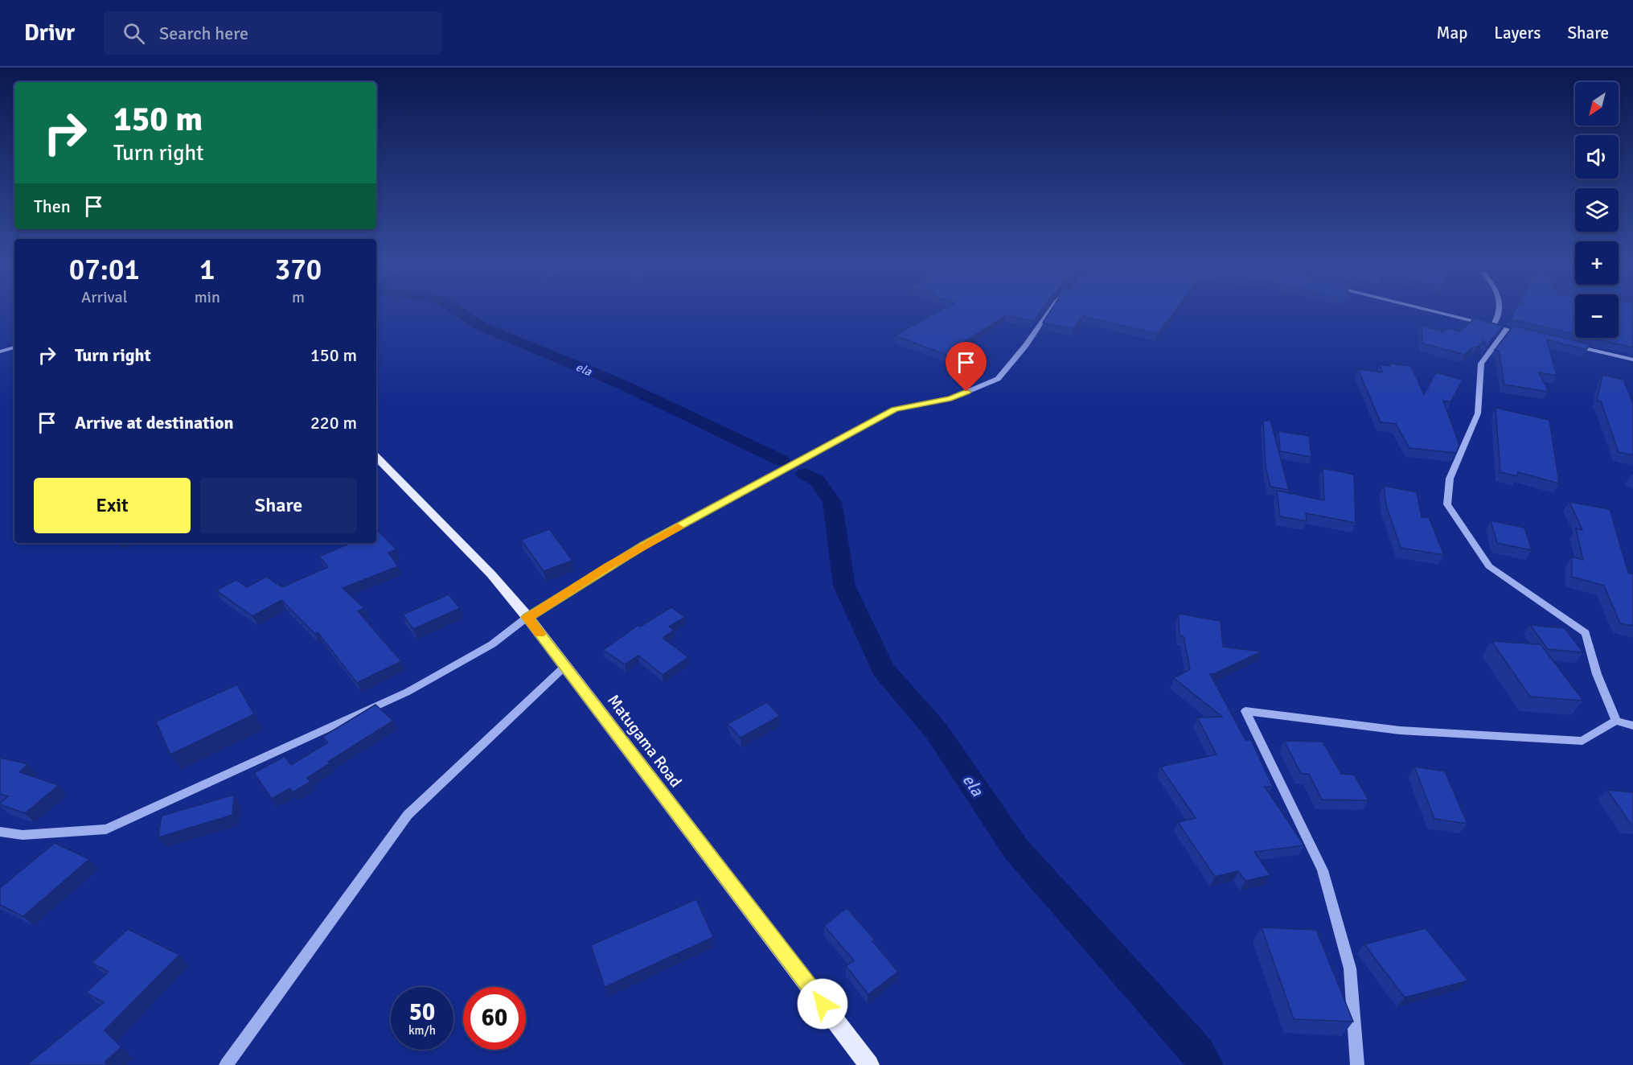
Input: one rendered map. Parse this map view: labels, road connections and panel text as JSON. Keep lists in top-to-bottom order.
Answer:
{
  "streets": {
    "main road": ["Matugama Road"]
  },
  "water": ["ela"],
  "north": "bottom left",
  "page": {
    "header": "Drivr",
    "search": "Search here",
    "nav": ["Map", "Layers", "Share"],
    "map_buttons": ["+", "−"],
    "turn": ["150 m", "Turn right"],
    "then": "Then",
    "eta": [
      "07:01",
      "Arrival",
      "1",
      "min",
      "370",
      "m"
    ],
    "list": [
      {
        "name": "Turn right",
        "value": "150 m"
      },
      {
        "name": "Arrive at destination",
        "value": "220 m"
      }
    ],
    "buttons": ["Exit", "Share"],
    "speed": "50 km/h",
    "limit": "60"
  }
}
